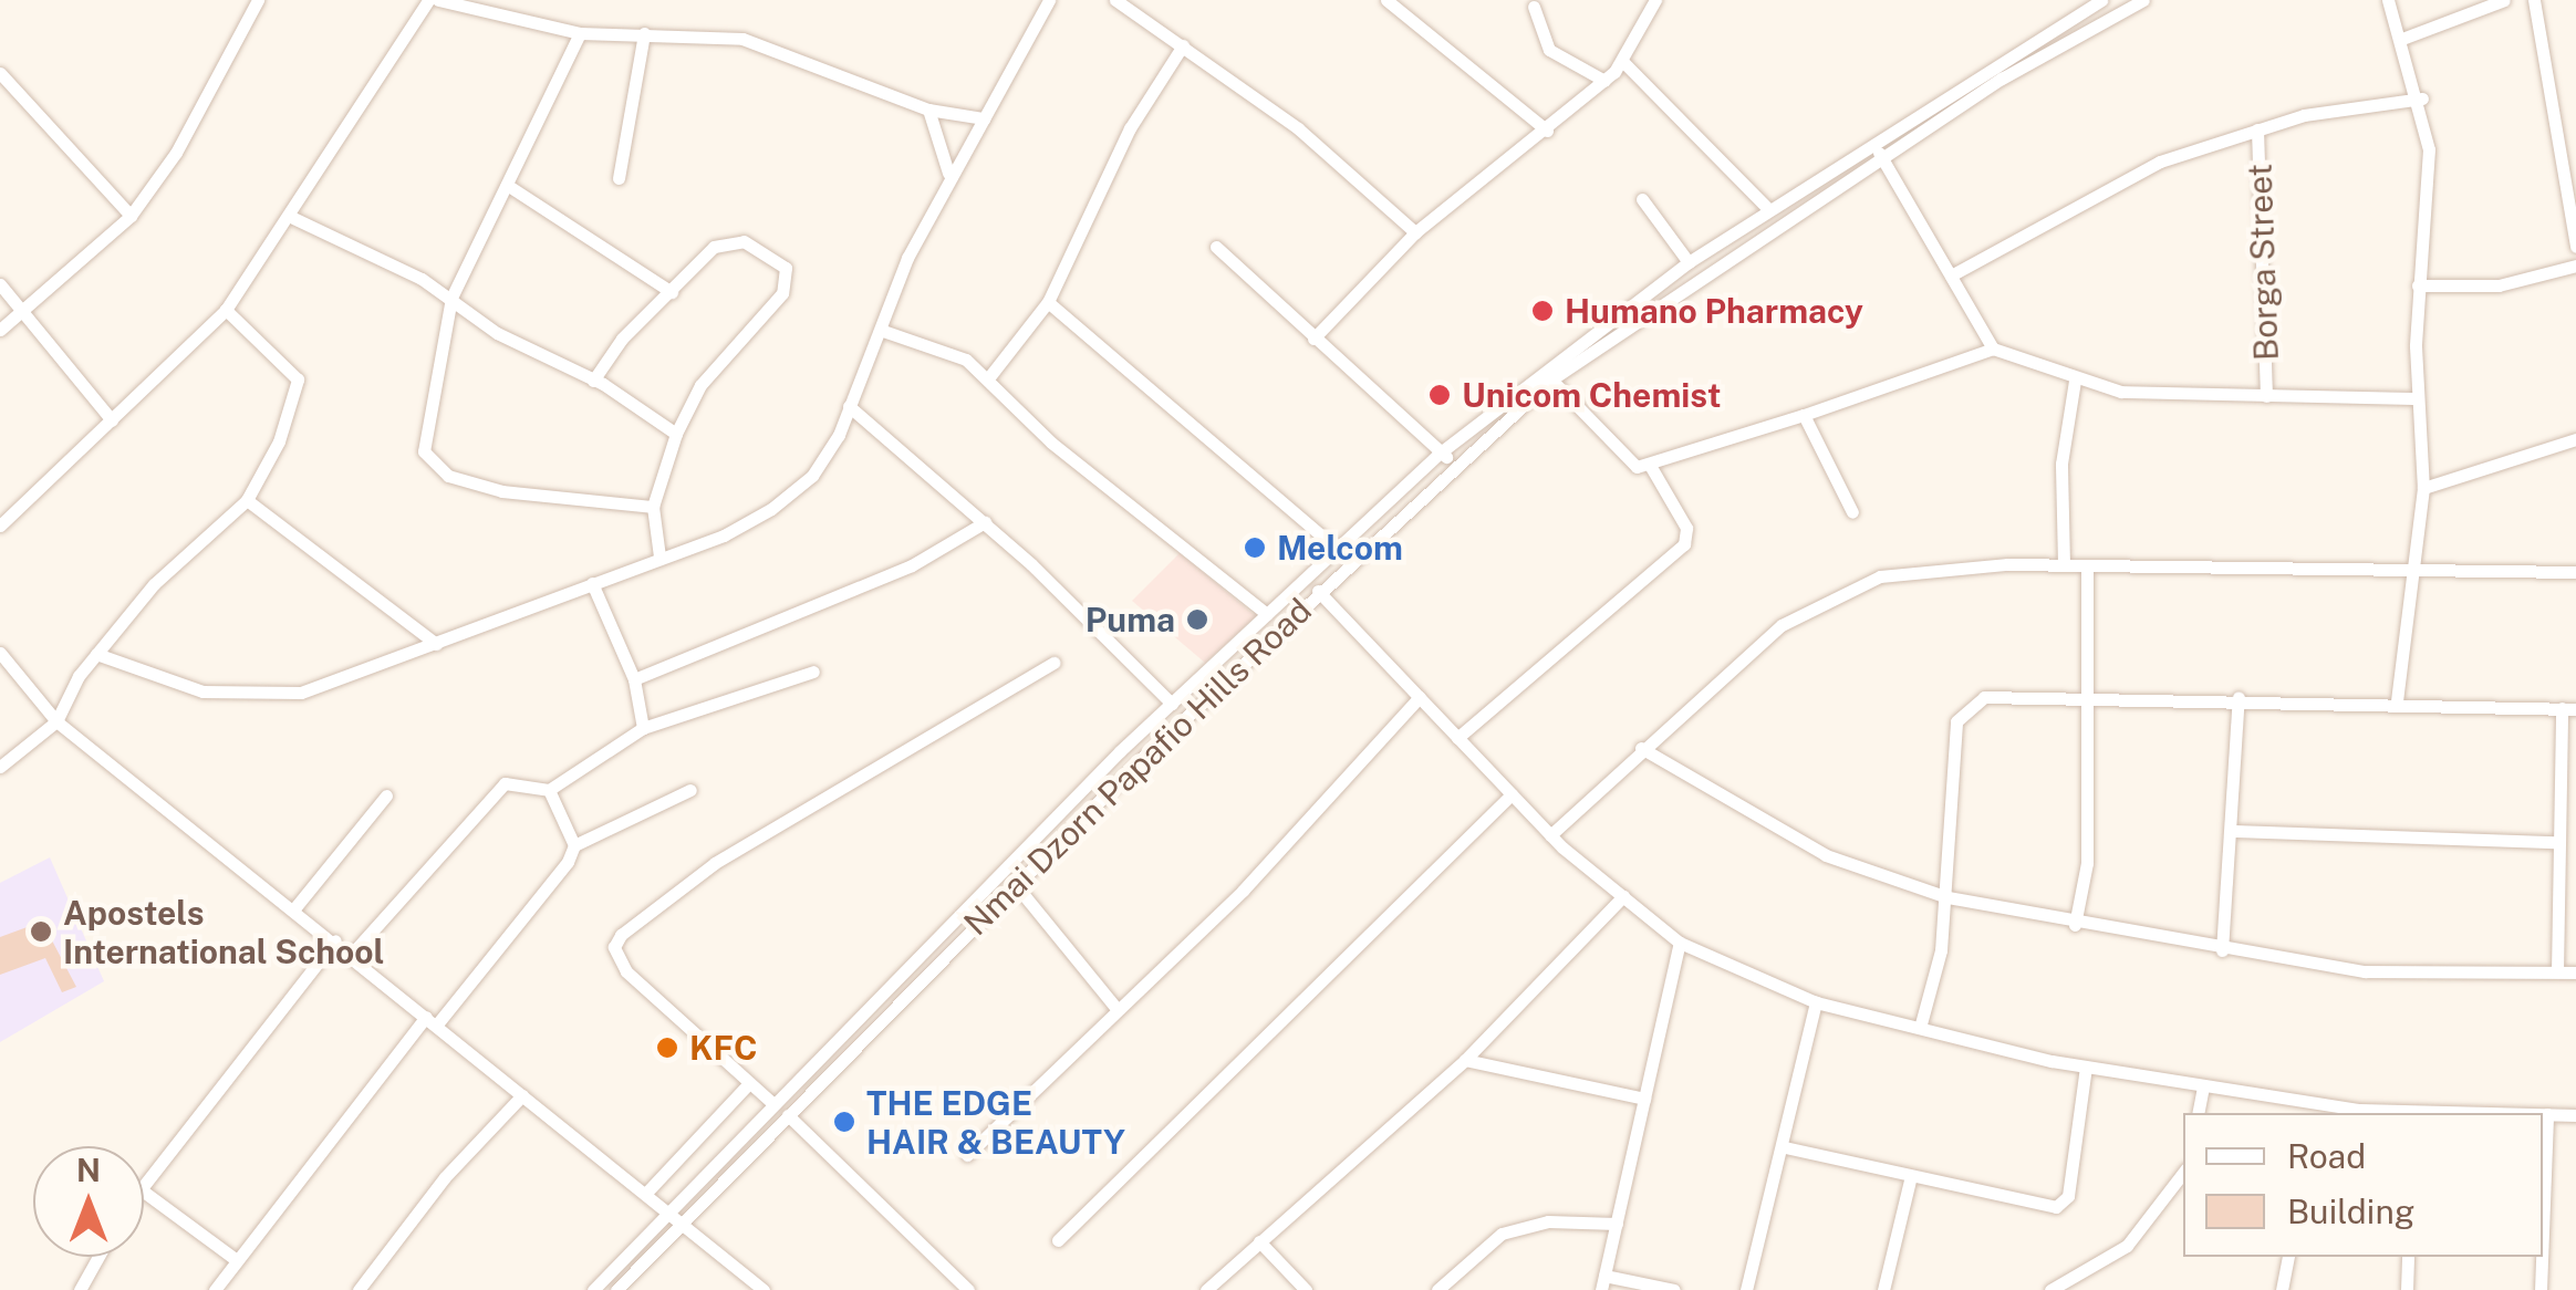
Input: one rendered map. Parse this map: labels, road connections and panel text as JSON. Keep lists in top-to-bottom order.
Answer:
{
  "streets": {
    "street": ["Borga Street", "Nmai Dzorn Papafio Hills Road"]
  },
  "places": [
    "Humano Pharmacy",
    "Unicom Chemist",
    "Melcom",
    "Puma",
    "Apostels International School",
    "KFC",
    "THE EDGE HAIR & BEAUTY"
  ],
  "legend": ["Road", "Building"],
  "north": "top"
}
